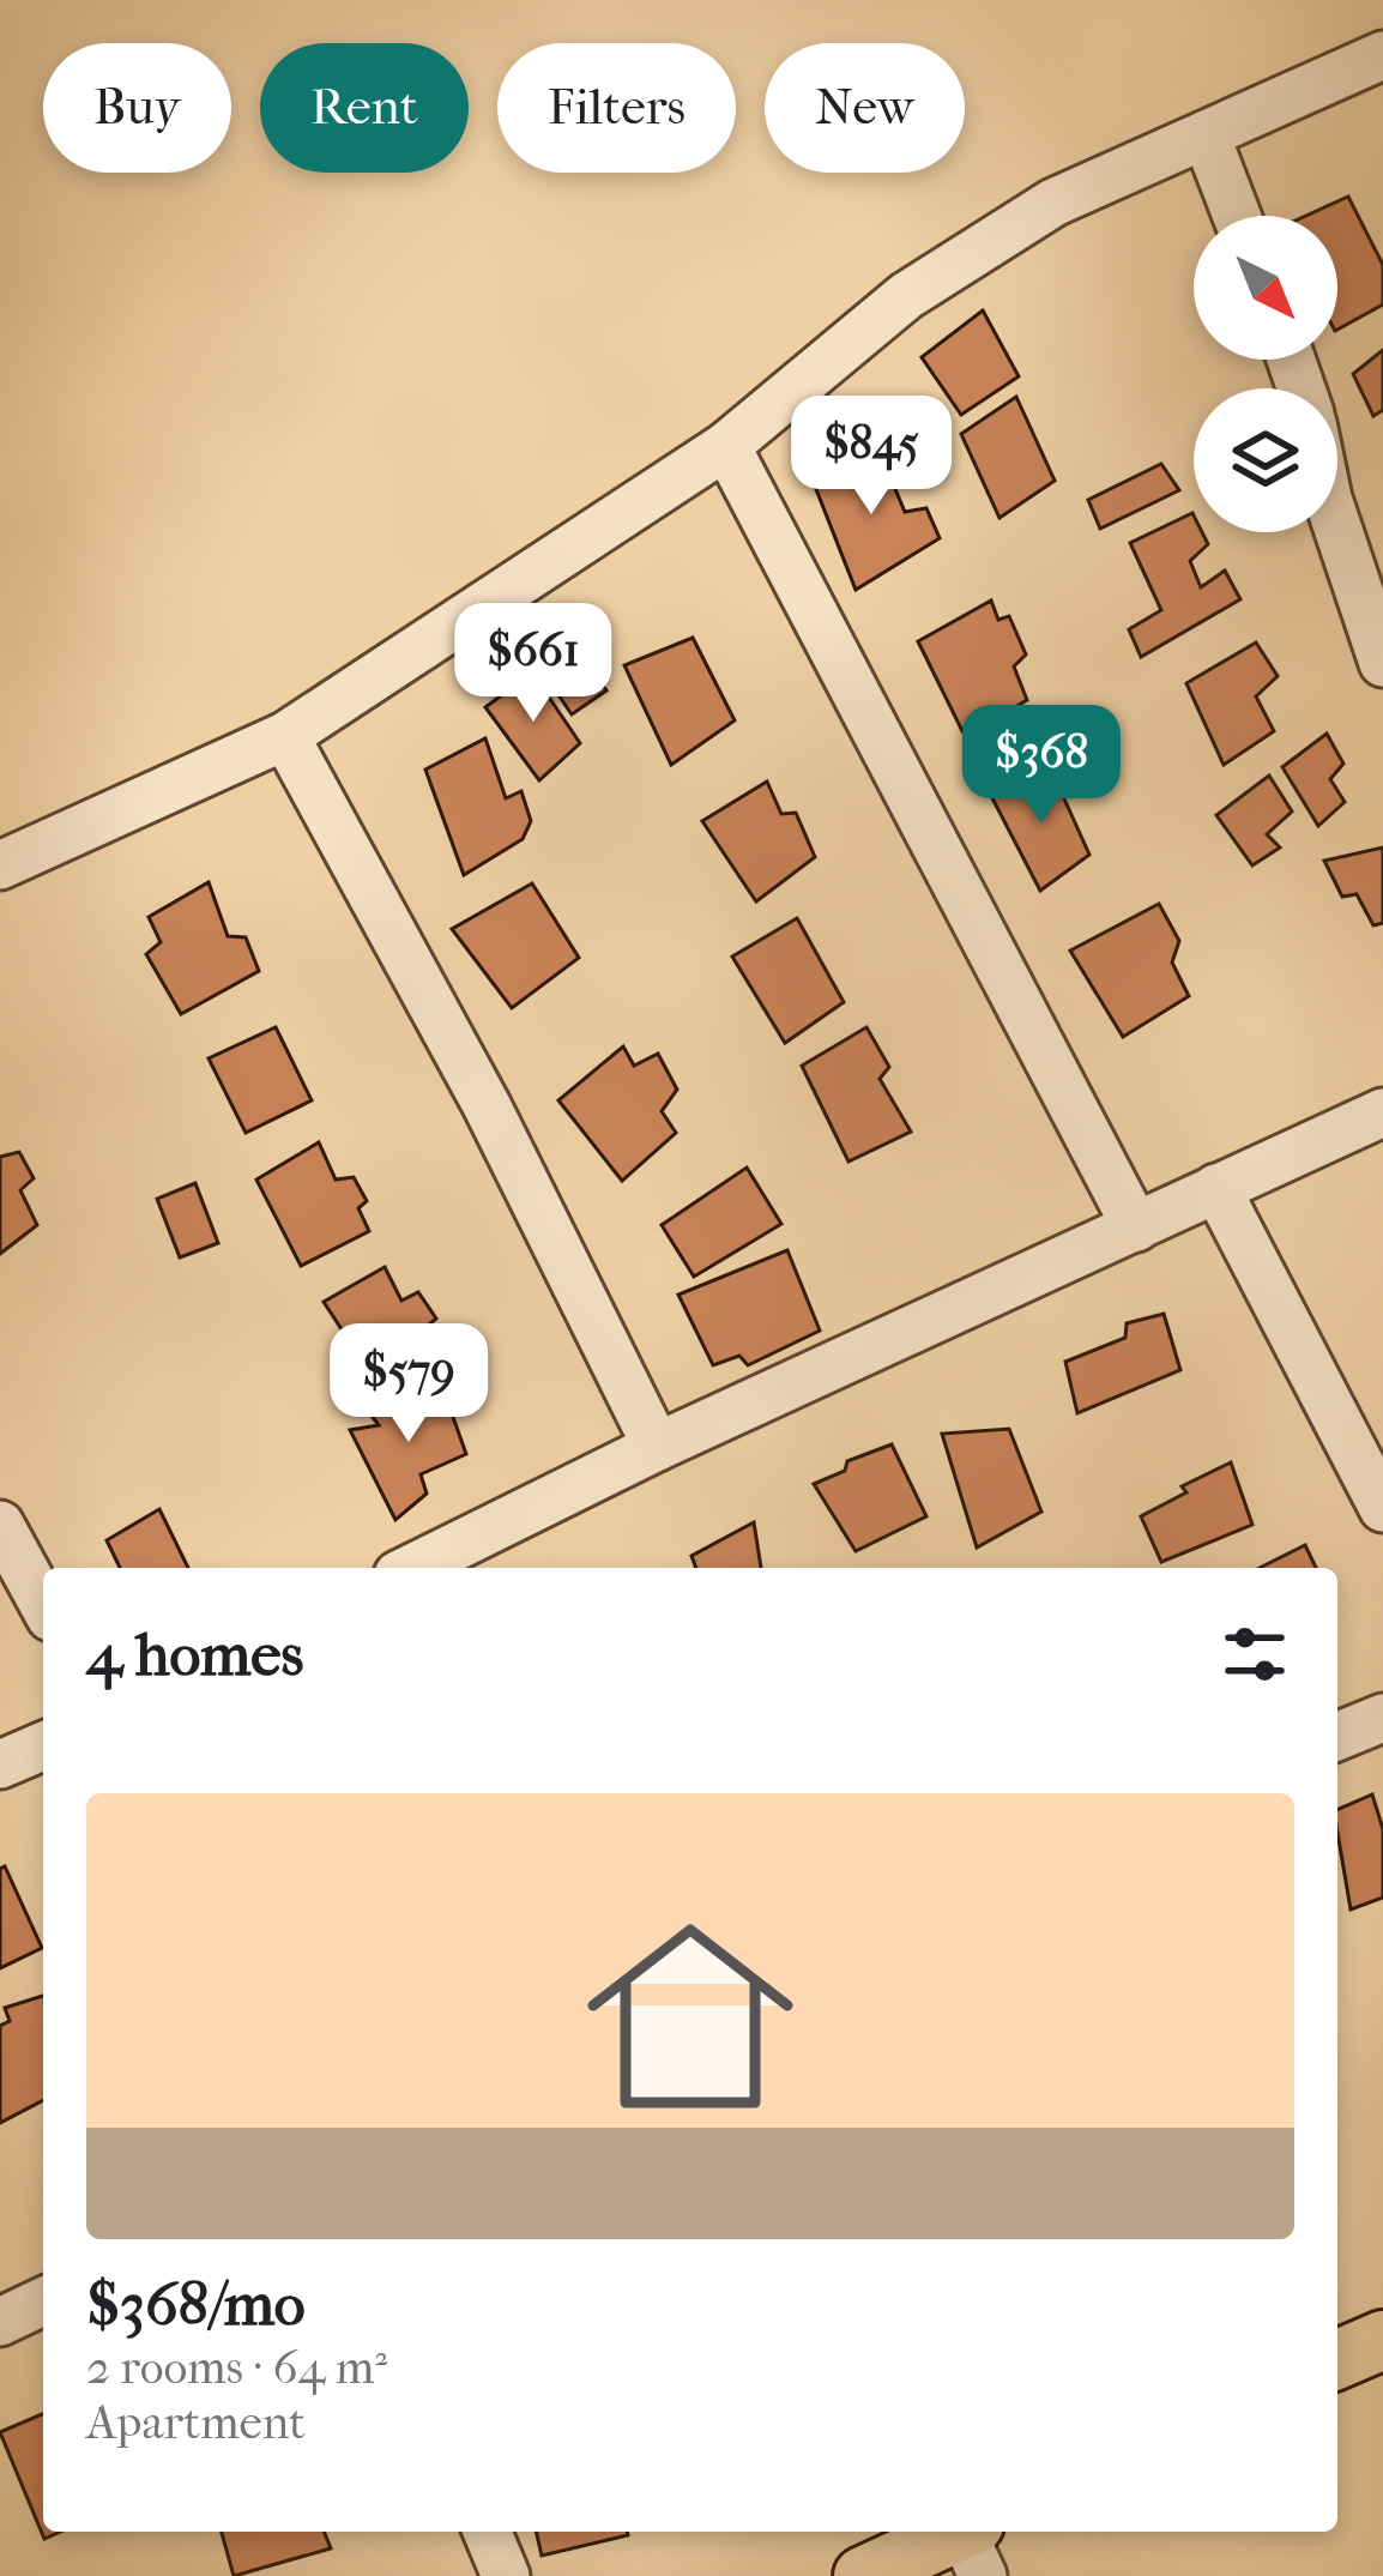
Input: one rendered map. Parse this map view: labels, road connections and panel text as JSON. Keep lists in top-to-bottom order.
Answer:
{
  "north": "bottom right",
  "page": {
    "chip": [
      "Buy",
      "Rent",
      "Filters",
      "New"
    ],
    "price": [
      "$845",
      "$661",
      "$368",
      "$579"
    ],
    "heading": "4 homes",
    "list": [
      {
        "name": "$368/mo",
        "note": "2 rooms · 64 m² · Apartment"
      }
    ]
  }
}
